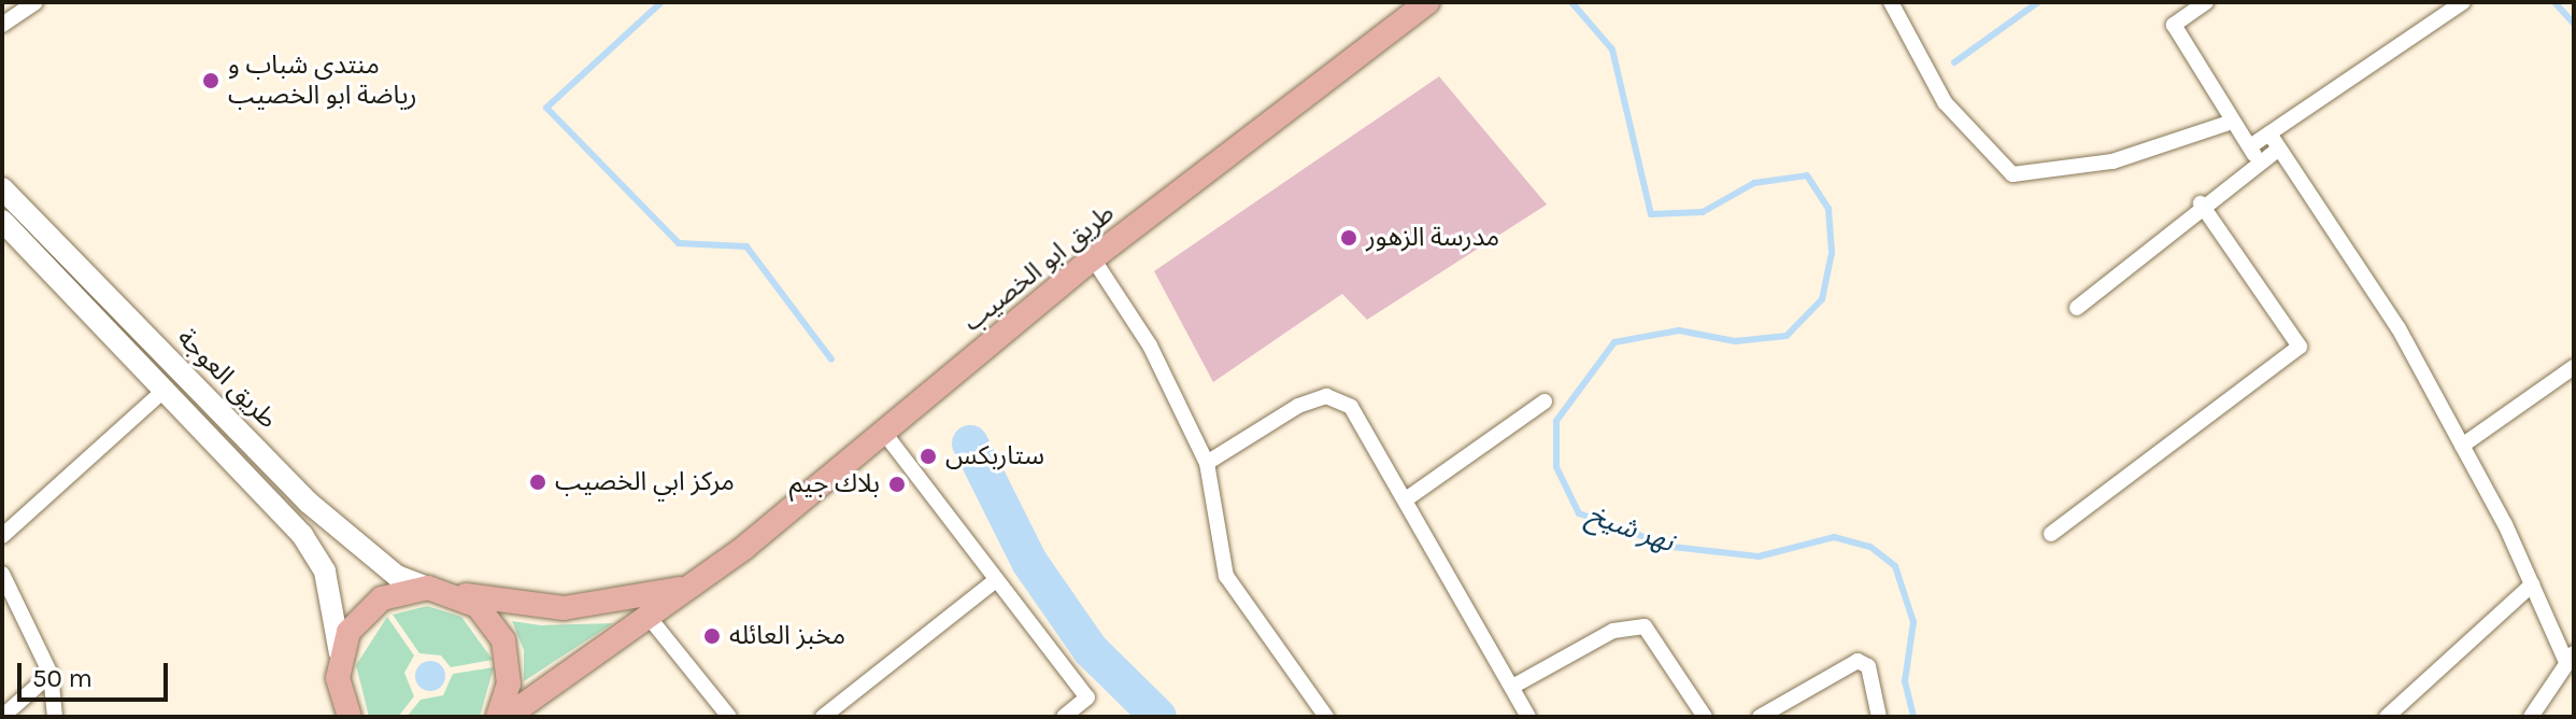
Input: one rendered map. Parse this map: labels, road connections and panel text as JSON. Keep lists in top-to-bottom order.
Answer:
{
  "streets": {
    "main road": ["طريق ابو الخصيب", "طريق العوجة"]
  },
  "crossings": [
    ["طريق ابو الخصيب", "طريق العوجة"]
  ],
  "water": ["نهر شيخ"],
  "places": [
    "منتدى شباب و رياضة ابو الخصيب",
    "مدرسة الزهور",
    "ستاربكس",
    "مركز ابي الخصيب",
    "بلاك جيم",
    "مخبز العائله"
  ],
  "scale_bar": "50 m"
}
